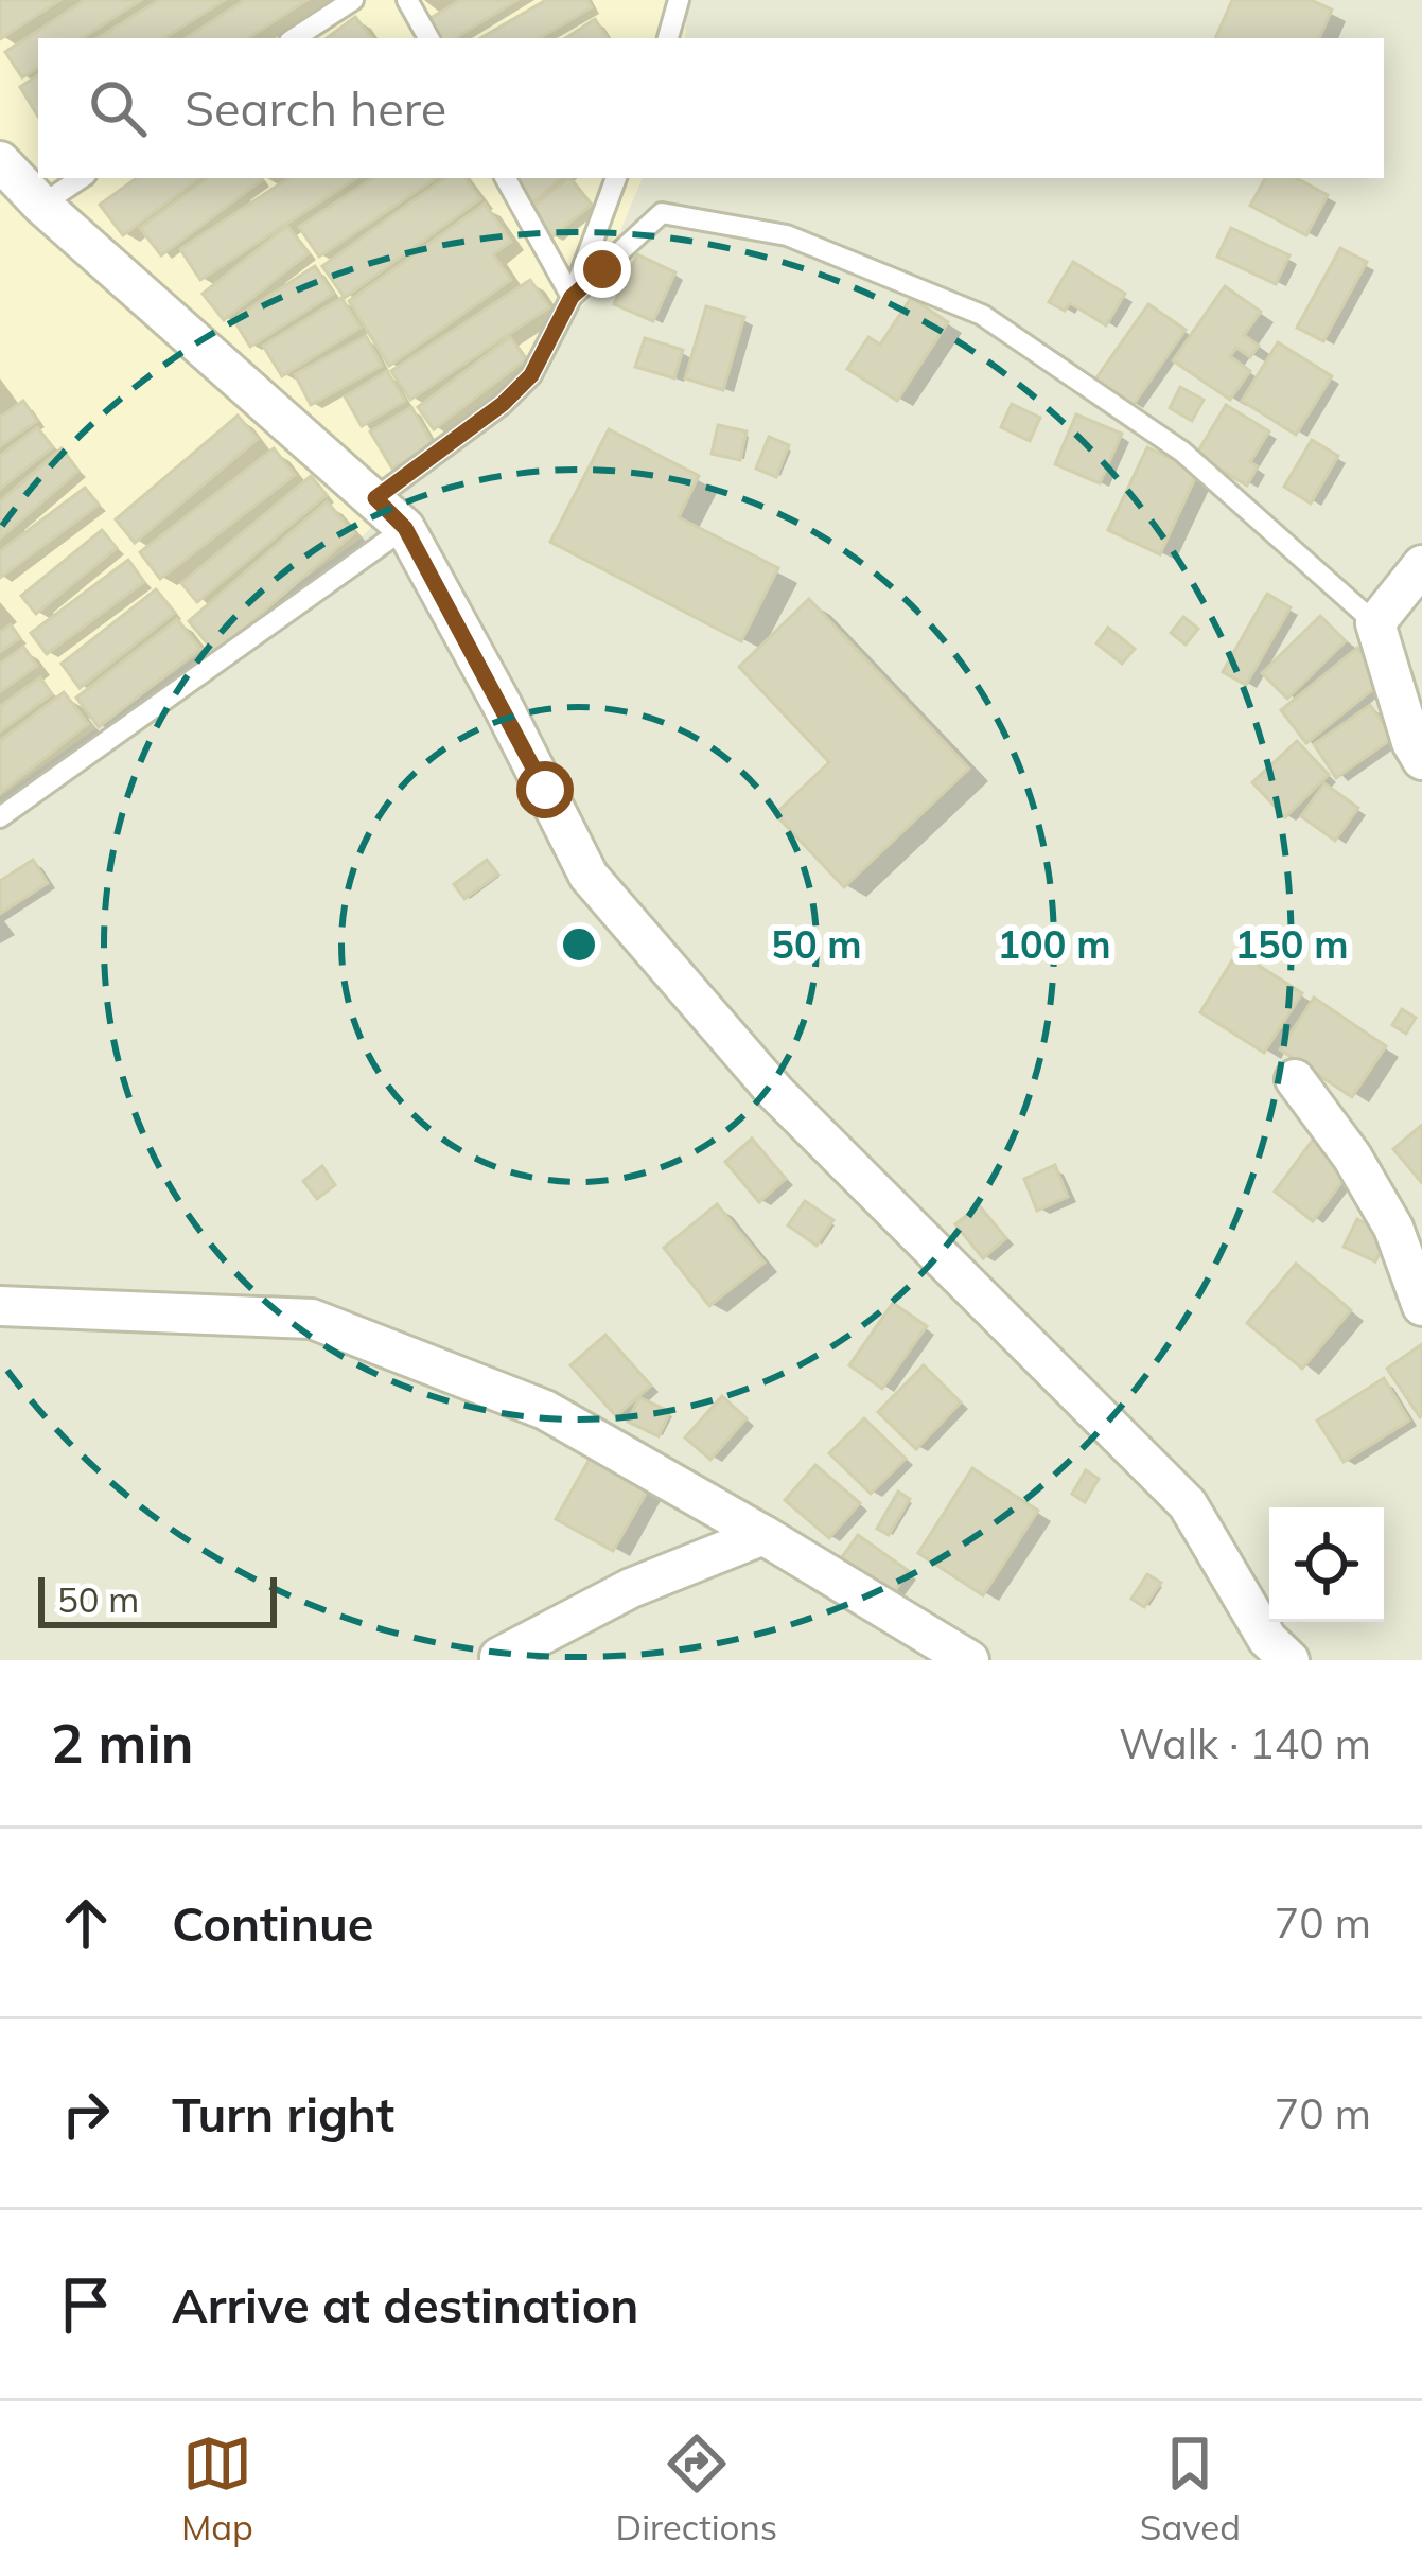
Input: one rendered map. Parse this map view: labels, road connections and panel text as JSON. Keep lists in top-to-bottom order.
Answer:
{
  "scale_bar": "50 m",
  "page": {
    "search": "Search here",
    "scale": "50 m",
    "heading": ["2 min", "Walk · 140 m"],
    "list": [
      ["Continue", "70 m"],
      ["Turn right", "70 m"],
      "Arrive at destination"
    ],
    "nav": ["Map", "Directions", "Saved"]
  },
  "rings": ["50 m", "100 m", "150 m"]
}
